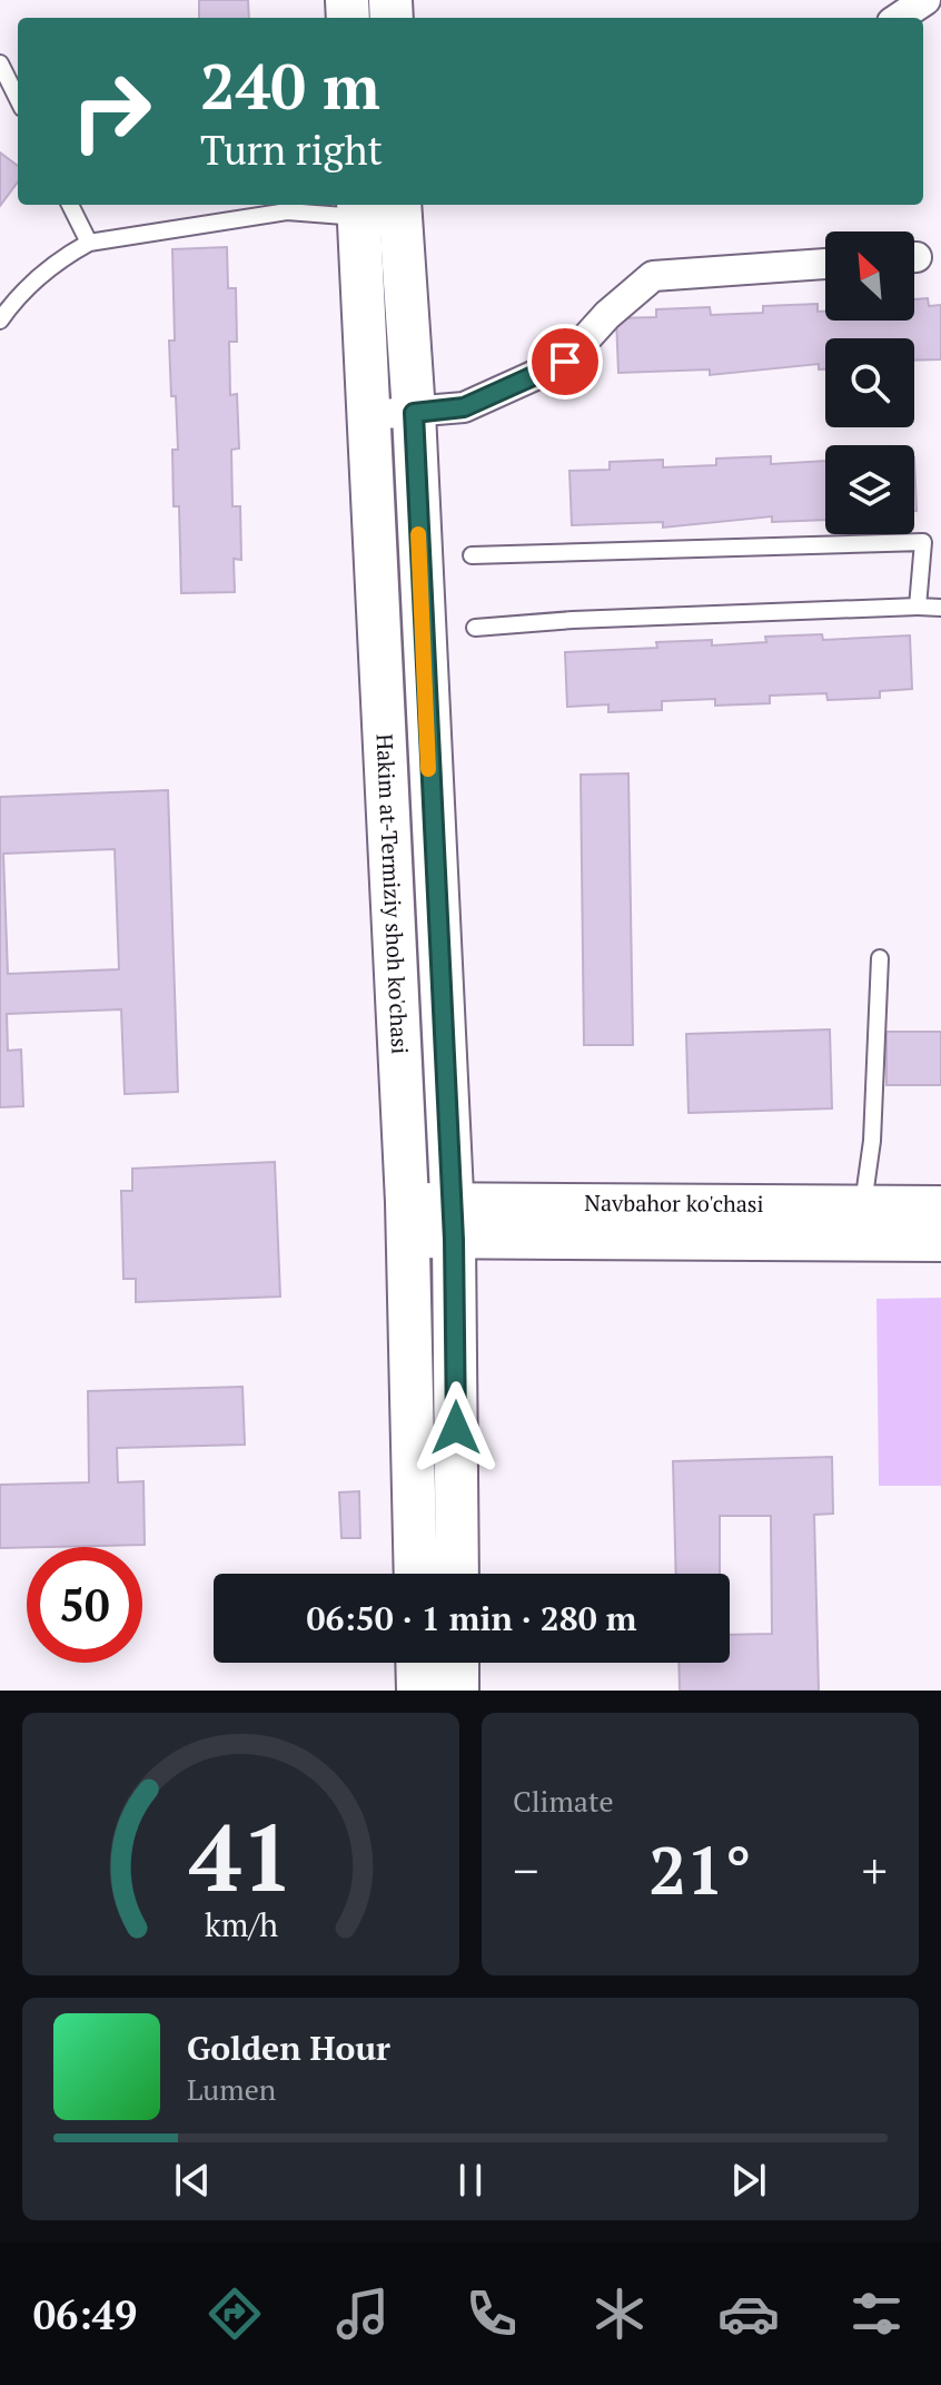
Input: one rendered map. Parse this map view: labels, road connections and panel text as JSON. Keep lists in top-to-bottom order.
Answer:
{
  "streets": {
    "main road": ["Hakim at-Termiziy shoh ko'chasi"],
    "street": ["Navbahor ko'chasi"]
  },
  "crossings": [
    ["Hakim at-Termiziy shoh ko'chasi", "Navbahor ko'chasi"]
  ],
  "north": "top left",
  "page": {
    "turn": ["240 m", "Turn right"],
    "limit": "50",
    "trip": "06:50 · 1 min · 280 m",
    "tile": "Climate",
    "heat": ["−", "21°", "+"],
    "song": ["Golden Hour", "Lumen"],
    "tabs": "06:49",
    "gauge": ["41", "km/h"]
  }
}
